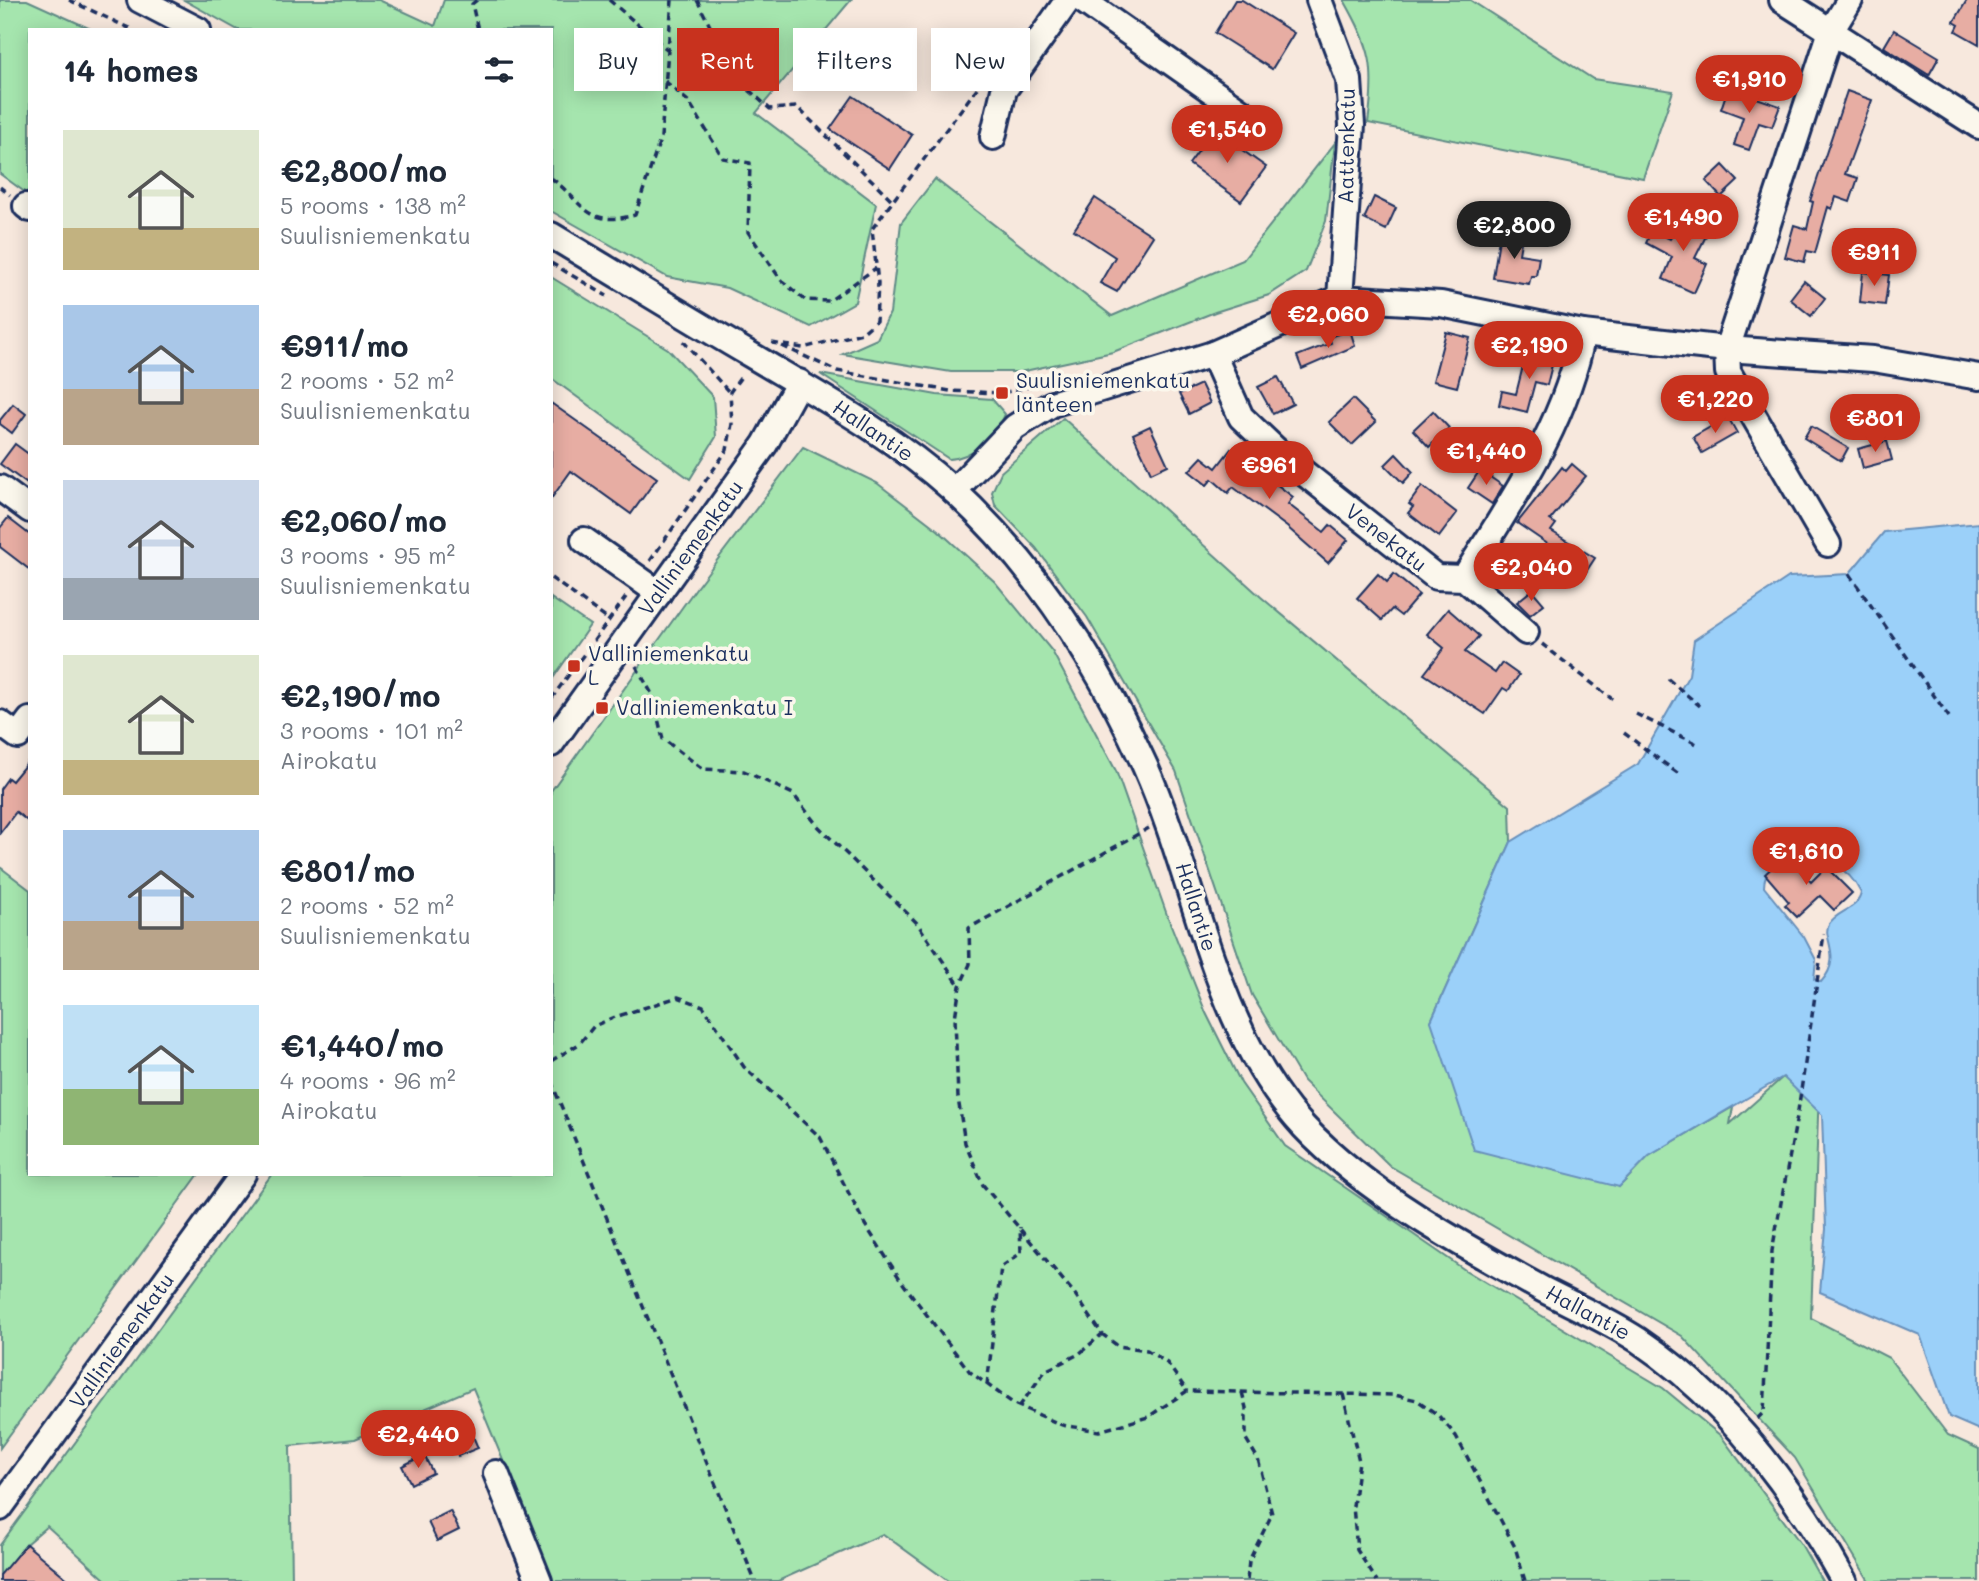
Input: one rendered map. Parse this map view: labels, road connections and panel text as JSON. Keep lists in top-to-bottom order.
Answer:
{
  "streets": {
    "street": [
      "Aattenkatu",
      "Hallantie",
      "Venekatu",
      "Valliniemenkatu"
    ]
  },
  "crossings": [
    ["Hallantie", "Valliniemenkatu"]
  ],
  "places": {
    "transit": ["Suulisniemenkatu länteen", "Valliniemenkatu L", "Valliniemenkatu I"]
  },
  "page": {
    "chip": [
      "Buy",
      "Rent",
      "Filters",
      "New"
    ],
    "heading": "14 homes",
    "price": [
      "€1,910",
      "€1,540",
      "€1,490",
      "€2,800",
      "€911",
      "€2,060",
      "€2,190",
      "€1,220",
      "€801",
      "€1,440",
      "€961",
      "€2,040",
      "€1,610",
      "€2,440"
    ],
    "list": [
      {
        "name": "€2,800/mo",
        "note": "5 rooms · 138 m² · Suulisniemenkatu"
      },
      {
        "name": "€911/mo",
        "note": "2 rooms · 52 m² · Suulisniemenkatu"
      },
      {
        "name": "€2,060/mo",
        "note": "3 rooms · 95 m² · Suulisniemenkatu"
      },
      {
        "name": "€2,190/mo",
        "note": "3 rooms · 101 m² · Airokatu"
      },
      {
        "name": "€801/mo",
        "note": "2 rooms · 52 m² · Suulisniemenkatu"
      },
      {
        "name": "€1,440/mo",
        "note": "4 rooms · 96 m² · Airokatu"
      }
    ]
  }
}
